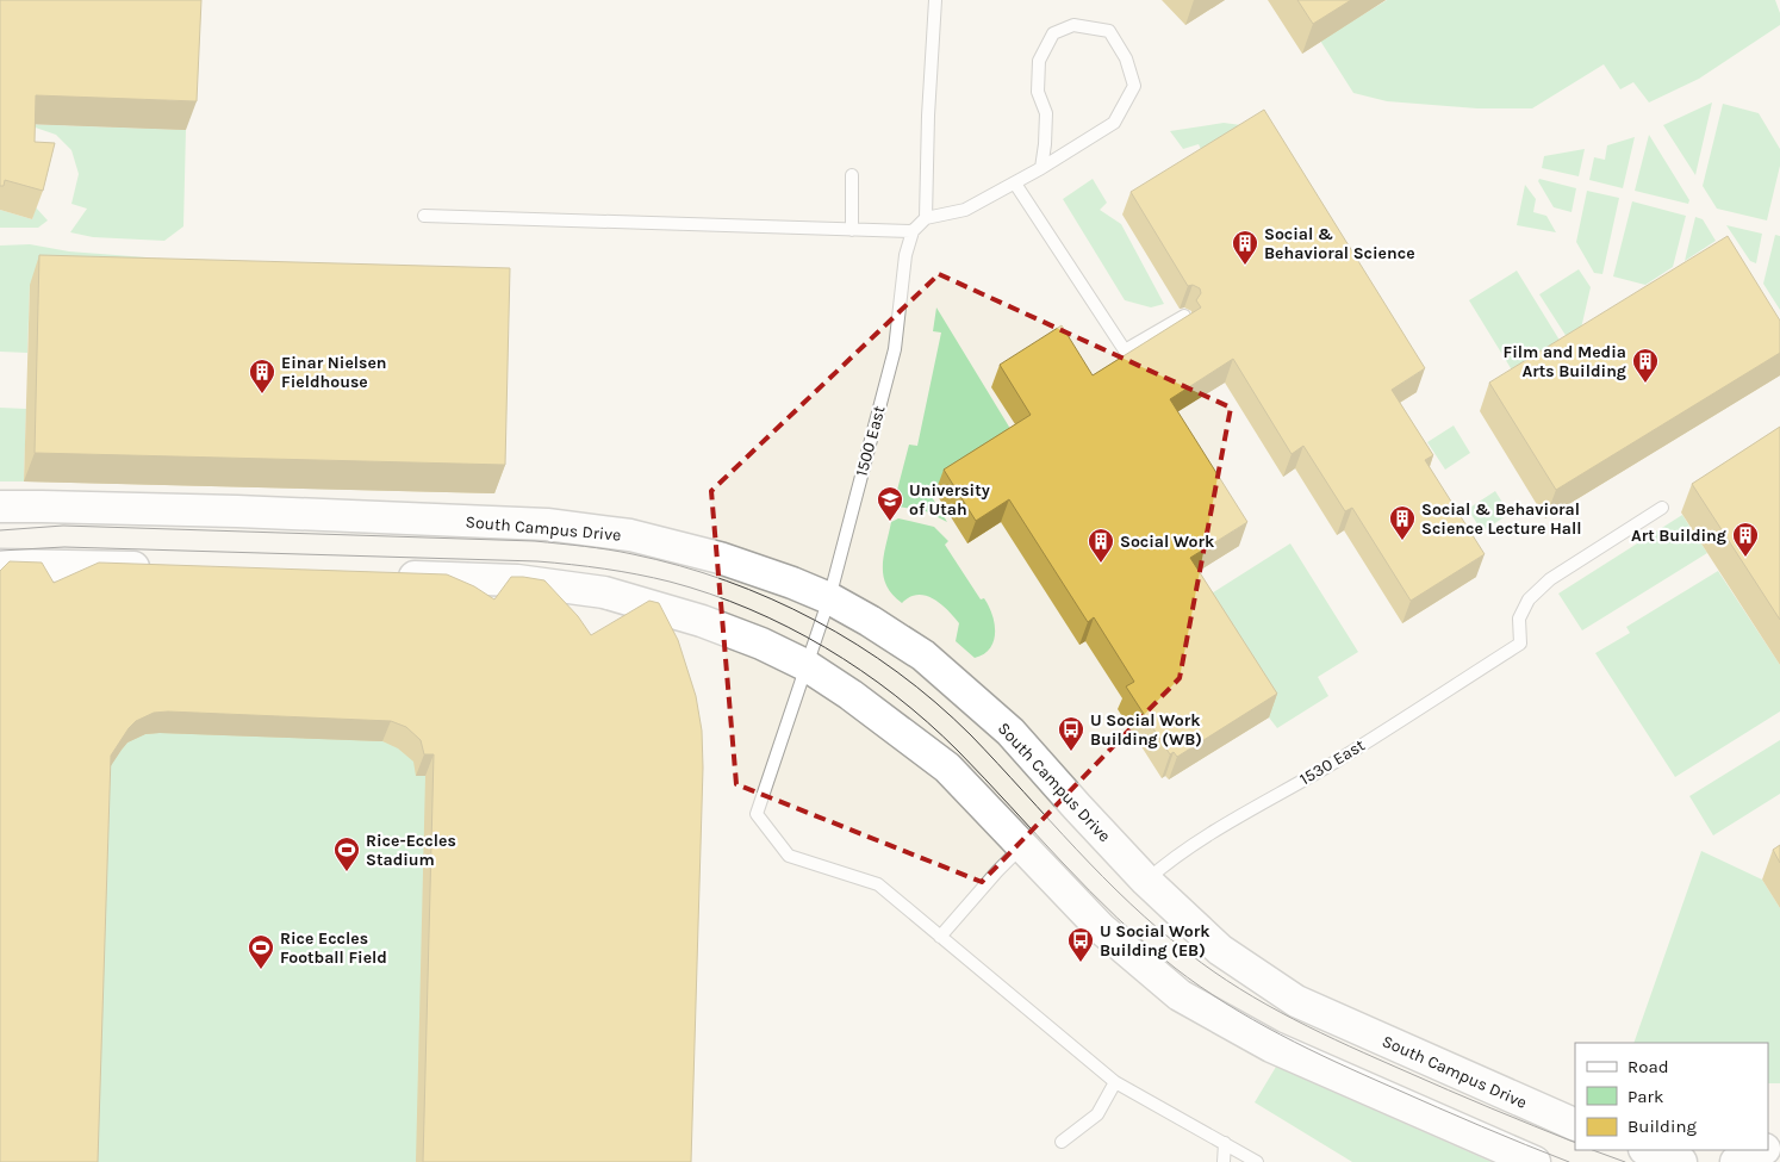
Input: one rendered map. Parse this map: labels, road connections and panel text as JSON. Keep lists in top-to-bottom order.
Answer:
{
  "streets": {
    "street": ["South Campus Drive"],
    "lane": ["1500 East", "1530 East"]
  },
  "crossings": [
    ["1500 East", "South Campus Drive"],
    ["South Campus Drive", "1530 East"]
  ],
  "places": {
    "building": [
      "Social & Behavioral Science",
      "Film and Media Arts Building",
      "Einar Nielsen Fieldhouse",
      "Social & Behavioral Science Lecture Hall",
      "Art Building",
      "Social Work"
    ],
    "school or university": ["University of Utah"],
    "bus stop": ["U Social Work Building (WB)", "U Social Work Building (EB)"],
    "sports": ["Rice-Eccles Stadium", "Rice Eccles Football Field"]
  },
  "legend": ["Road", "Park", "Building"]
}
